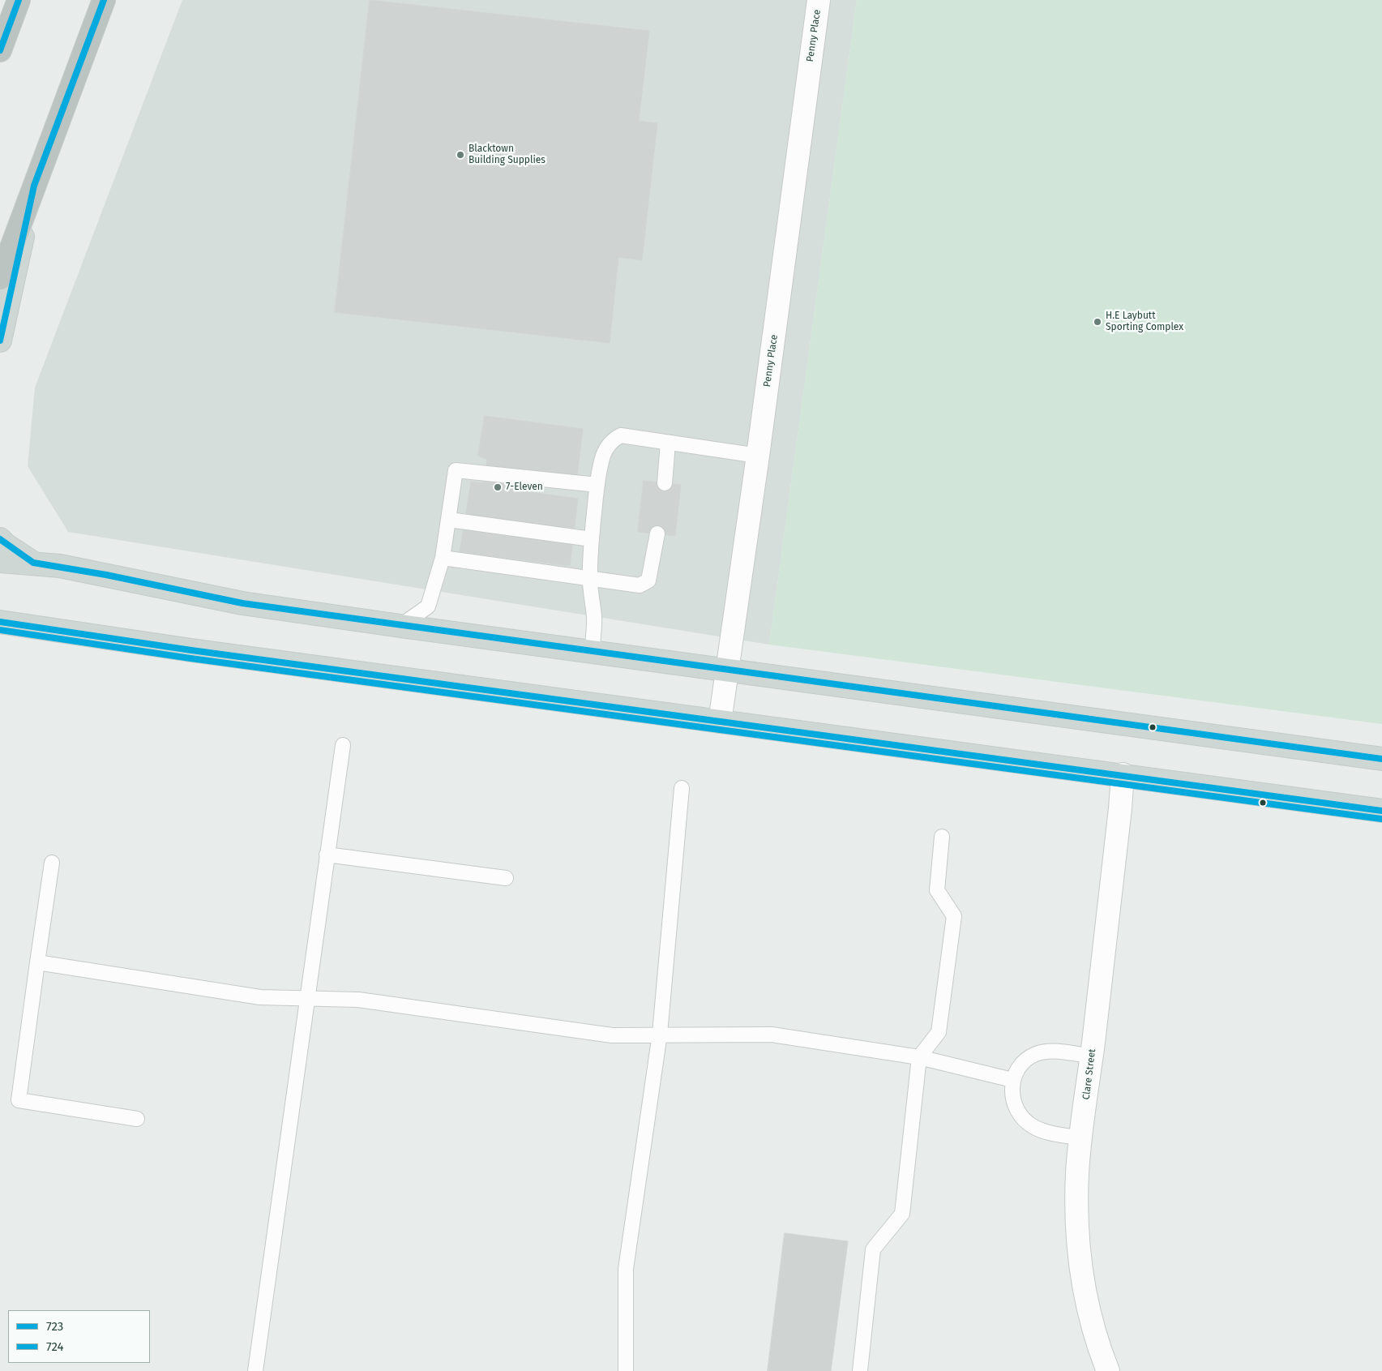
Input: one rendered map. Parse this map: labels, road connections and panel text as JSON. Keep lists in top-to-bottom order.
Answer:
{
  "streets": {
    "street": ["Penny Place", "Clare Street"]
  },
  "places": ["Blacktown Building Supplies", "H.E Laybutt Sporting Complex", "7-Eleven"],
  "lines": ["transit line 723", "transit line 724"],
  "legend": ["723", "724"]
}
